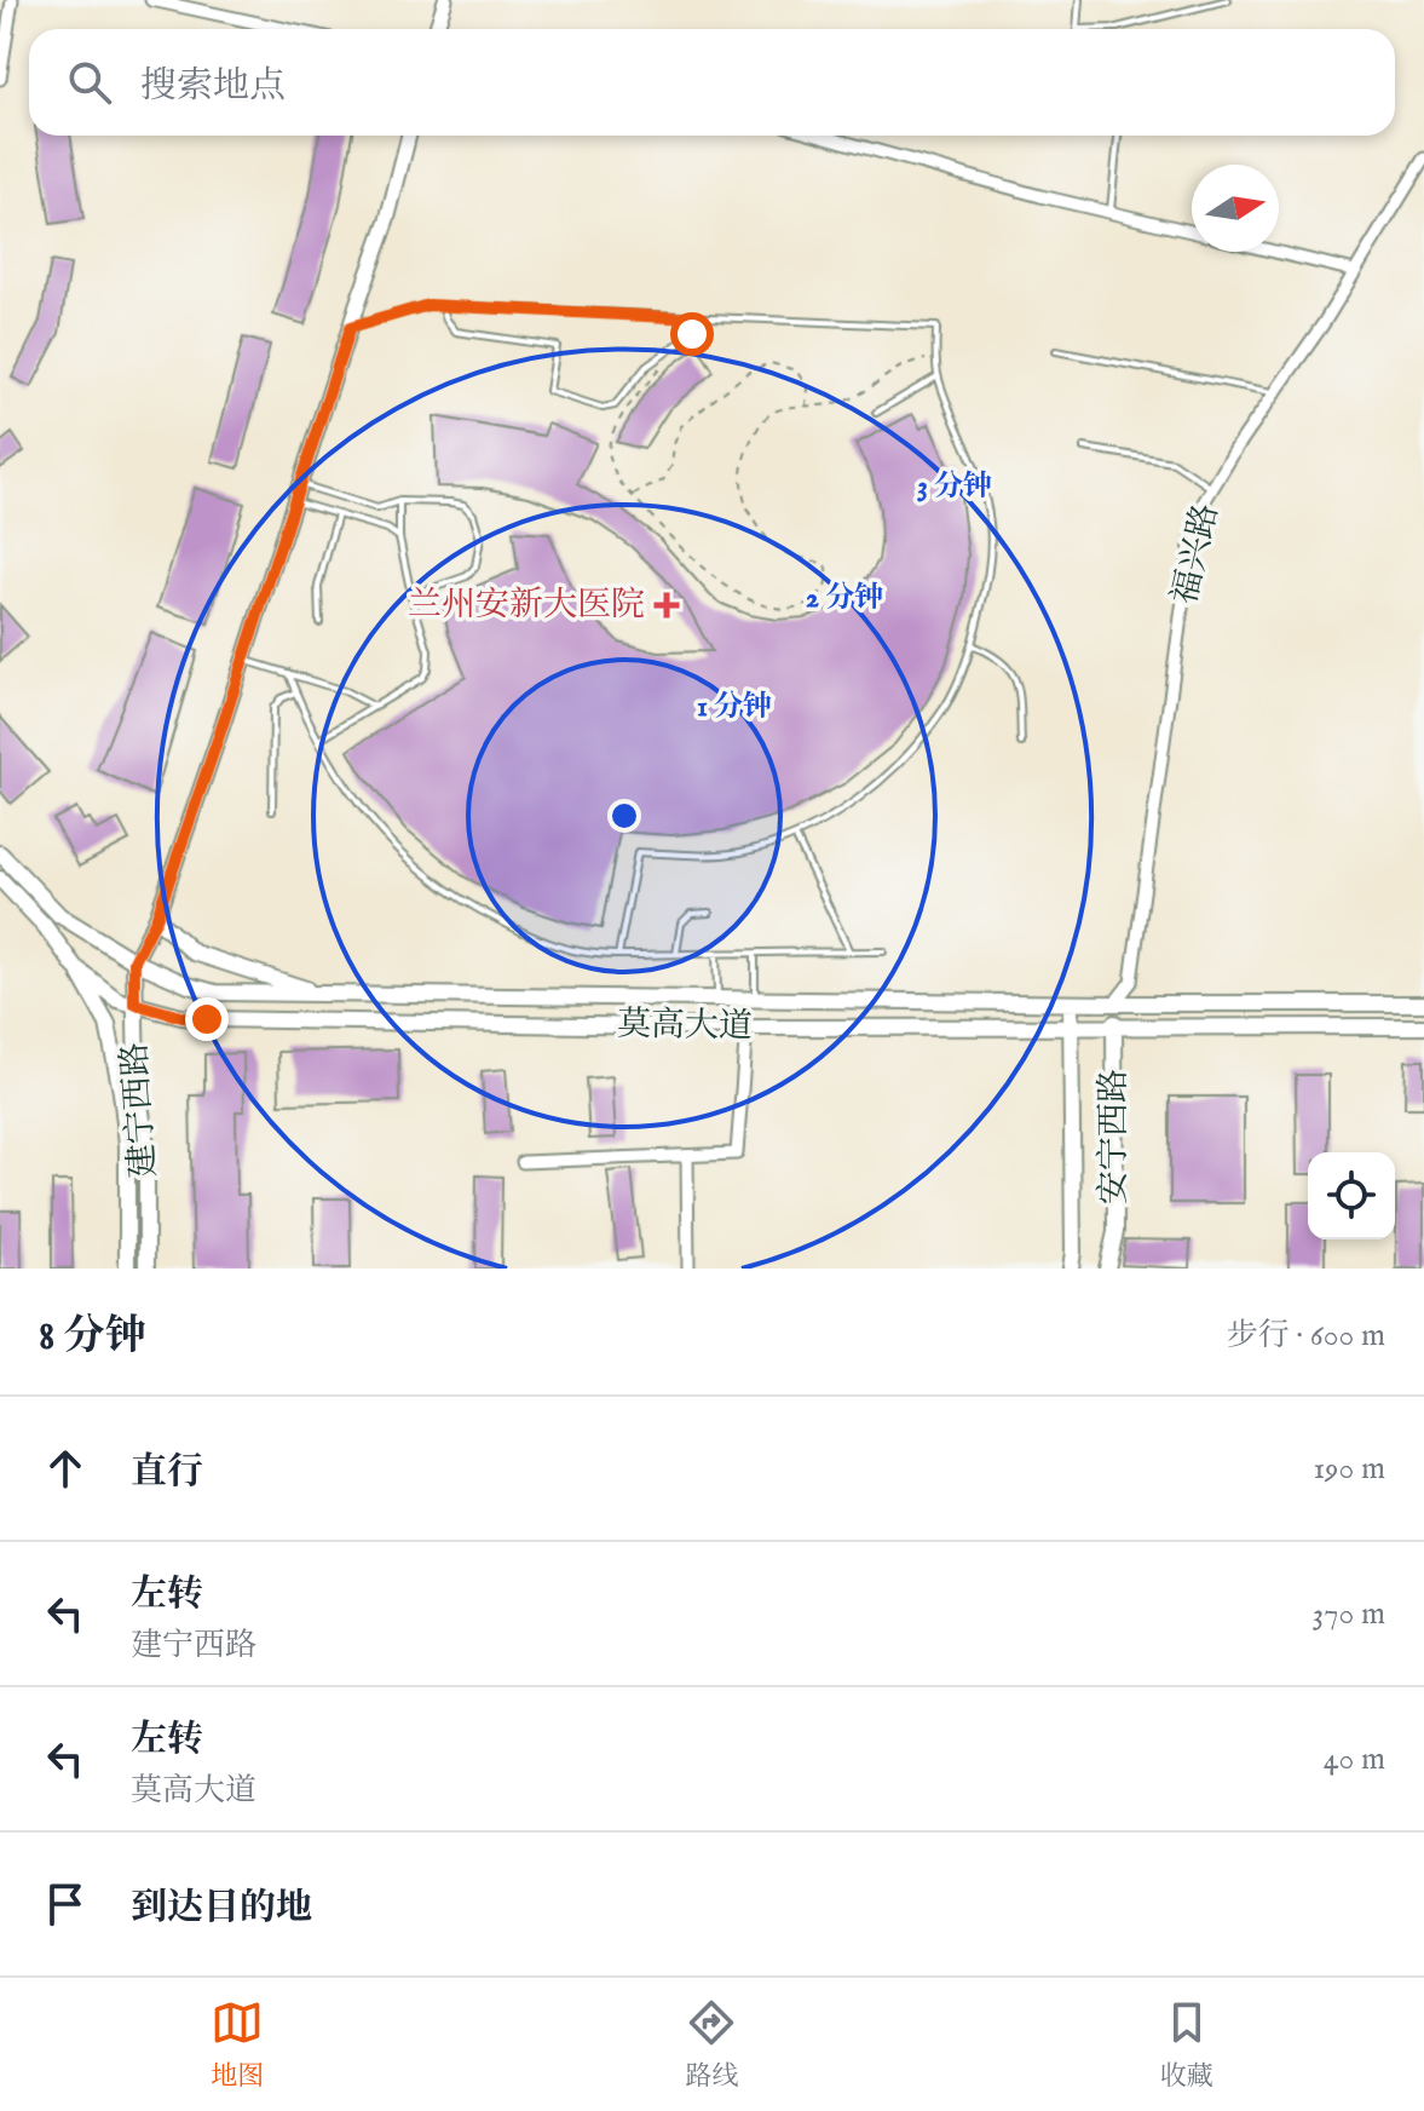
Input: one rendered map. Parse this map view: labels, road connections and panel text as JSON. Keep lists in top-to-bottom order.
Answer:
{
  "streets": {
    "main road": ["莫高大道", "建宁西路", "安宁西路"],
    "street": ["福兴路"]
  },
  "crossings": [
    ["福兴路", "莫高大道"],
    ["福兴路", "安宁西路"],
    ["莫高大道", "建宁西路"],
    ["莫高大道", "安宁西路"]
  ],
  "places": {
    "health": ["兰州安新大医院"]
  },
  "north": "right",
  "page": {
    "search": "搜索地点",
    "heading": ["8 分钟", "步行 · 600 m"],
    "list": [
      ["直行", "190 m"],
      ["左转", "建宁西路", "370 m"],
      ["左转", "莫高大道", "40 m"],
      "到达目的地"
    ],
    "nav": ["地图", "路线", "收藏"]
  },
  "rings": ["3 分钟", "2 分钟", "1 分钟"]
}
